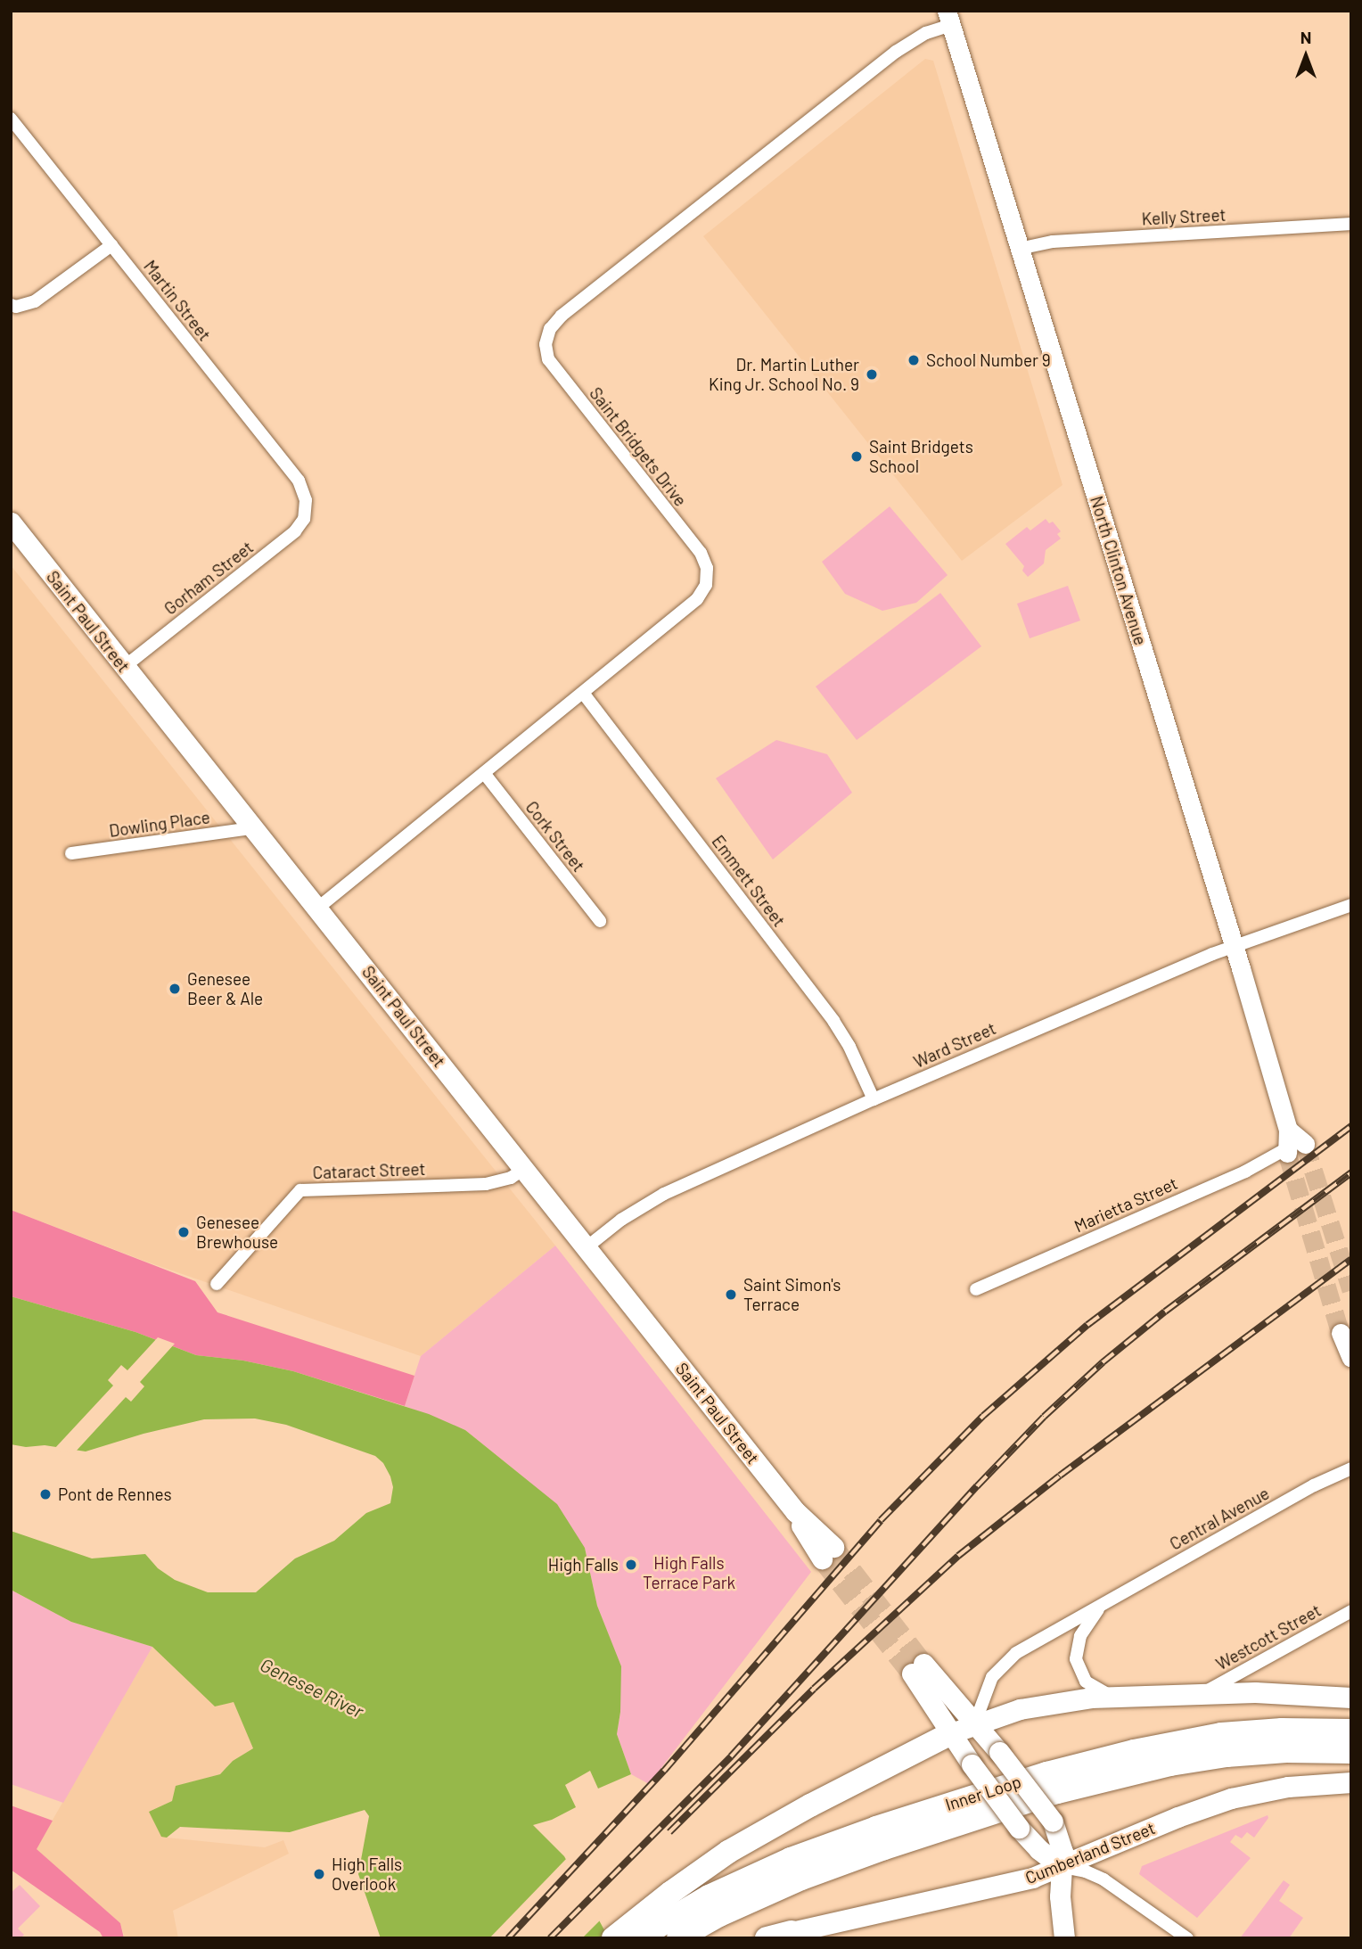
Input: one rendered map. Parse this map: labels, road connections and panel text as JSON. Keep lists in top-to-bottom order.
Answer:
{
  "streets": {
    "highway": ["Inner Loop"],
    "main road": ["North Clinton Avenue", "Saint Paul Street", "Cumberland Street"],
    "street": [
      "Kelly Street",
      "Martin Street",
      "Saint Bridgets Drive",
      "Gorham Street",
      "Dowling Place",
      "Cork Street",
      "Emmett Street",
      "Ward Street",
      "Cataract Street",
      "Marietta Street",
      "Central Avenue",
      "Westcott Street"
    ]
  },
  "crossings": [
    ["Kelly Street", "North Clinton Avenue"],
    ["Martin Street", "Gorham Street"],
    ["Saint Bridgets Drive", "North Clinton Avenue"],
    ["Saint Bridgets Drive", "Saint Paul Street"],
    ["Saint Bridgets Drive", "Cork Street"],
    ["Saint Bridgets Drive", "Emmett Street"],
    ["North Clinton Avenue", "Ward Street"],
    ["North Clinton Avenue", "Marietta Street"],
    ["Gorham Street", "Saint Paul Street"],
    ["Saint Paul Street", "Dowling Place"],
    ["Saint Paul Street", "Ward Street"],
    ["Saint Paul Street", "Cataract Street"],
    ["Emmett Street", "Ward Street"]
  ],
  "water": ["Genesee River"],
  "parks": ["High Falls Terrace Park"],
  "places": [
    "School Number 9",
    "Dr. Martin Luther King Jr. School No. 9",
    "Saint Bridgets School",
    "Genesee Beer & Ale",
    "Genesee Brewhouse",
    "Saint Simon's Terrace",
    "Pont de Rennes",
    "High Falls",
    "High Falls Overlook"
  ],
  "north": "top"
}
